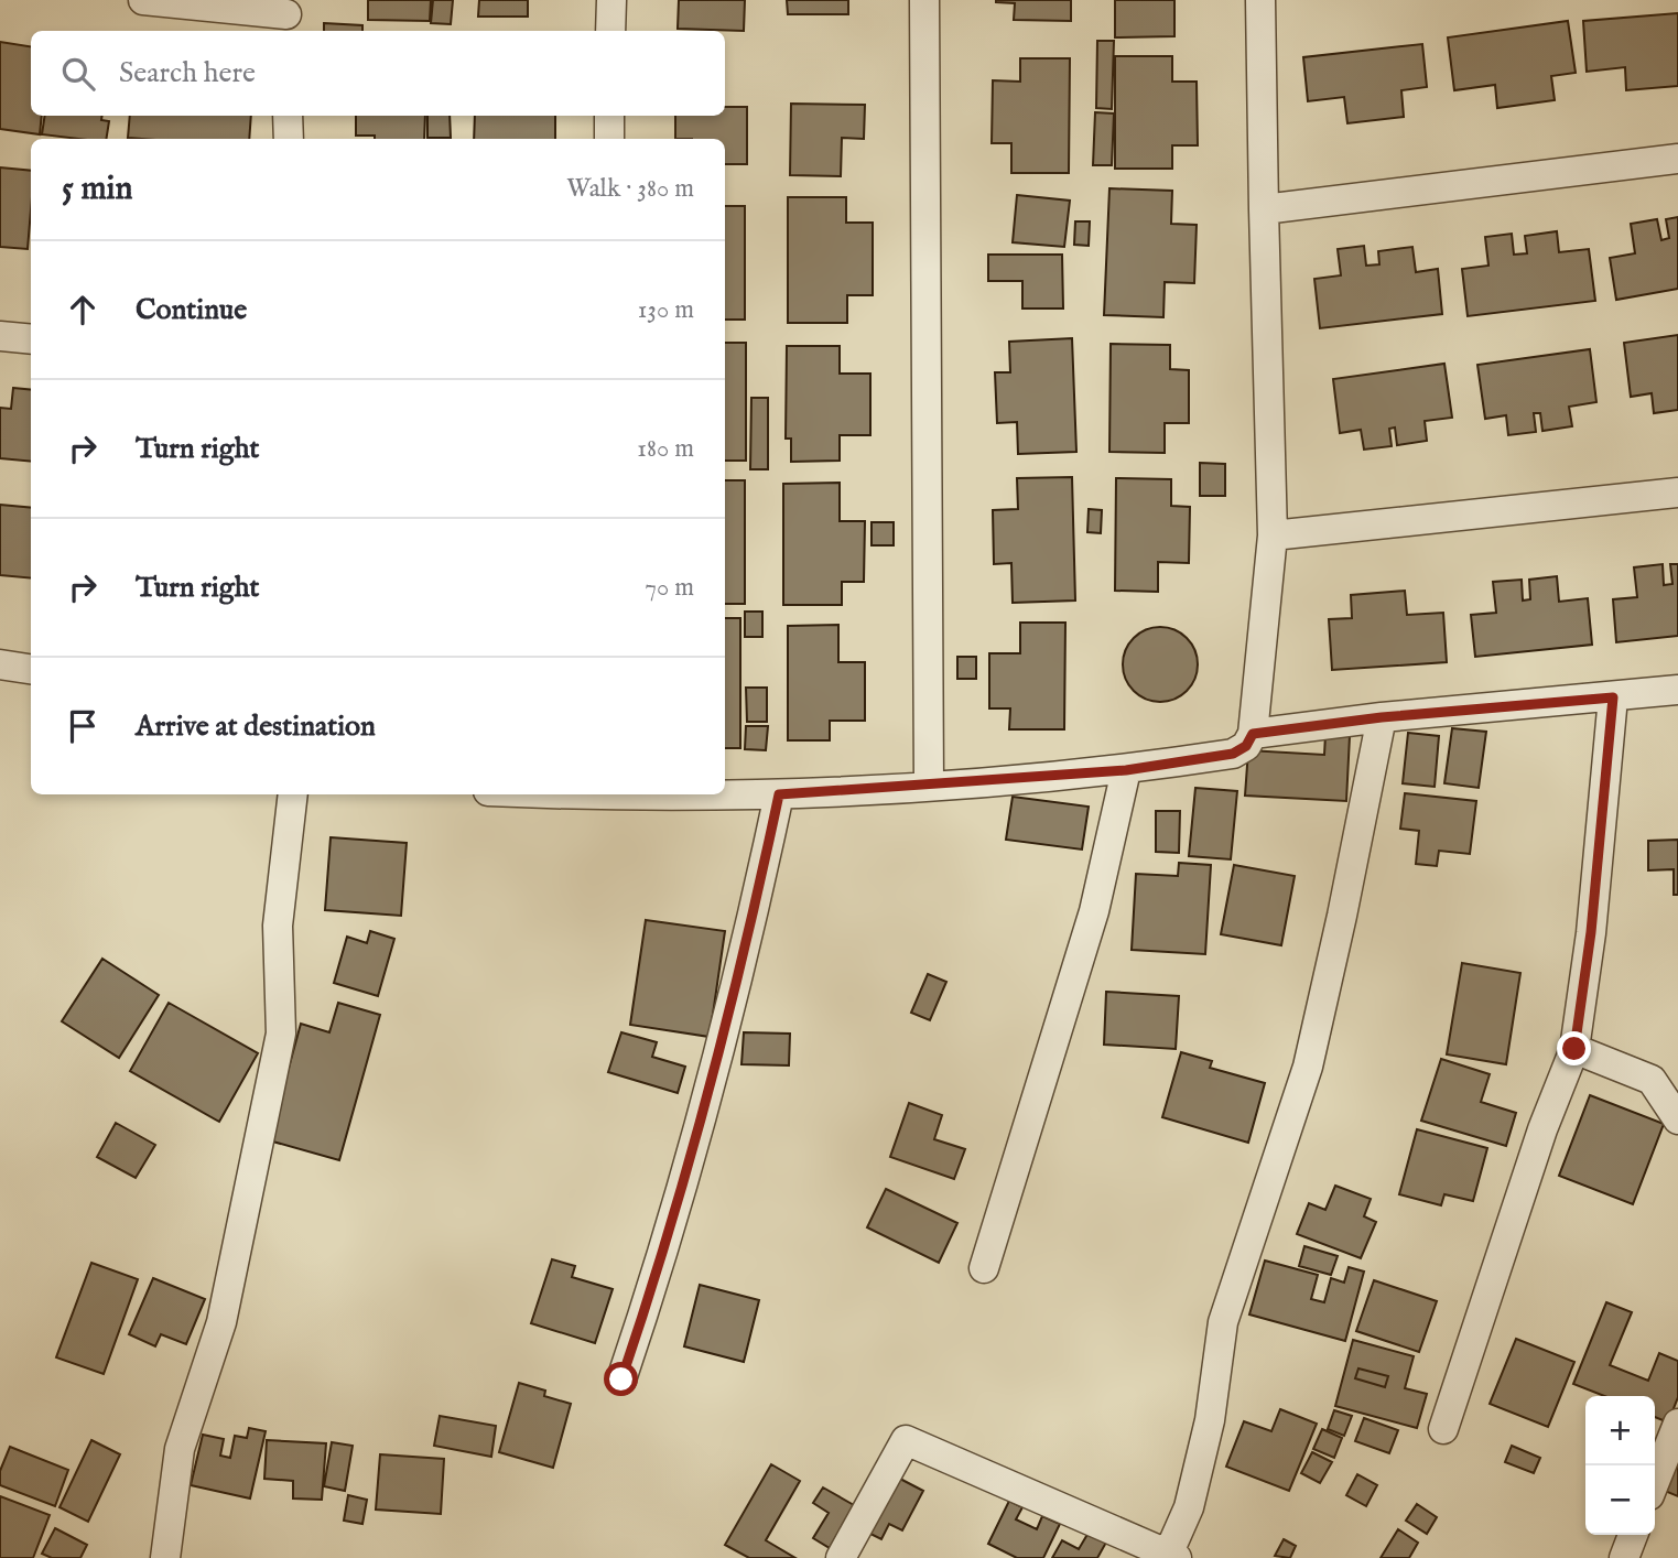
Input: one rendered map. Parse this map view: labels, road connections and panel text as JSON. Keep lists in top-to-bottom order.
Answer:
{
  "page": {
    "search": "Search here",
    "heading": ["5 min", "Walk · 380 m"],
    "list": [
      ["Continue", "130 m"],
      ["Turn right", "180 m"],
      ["Turn right", "70 m"],
      "Arrive at destination"
    ],
    "map_buttons": ["+", "−"]
  }
}
